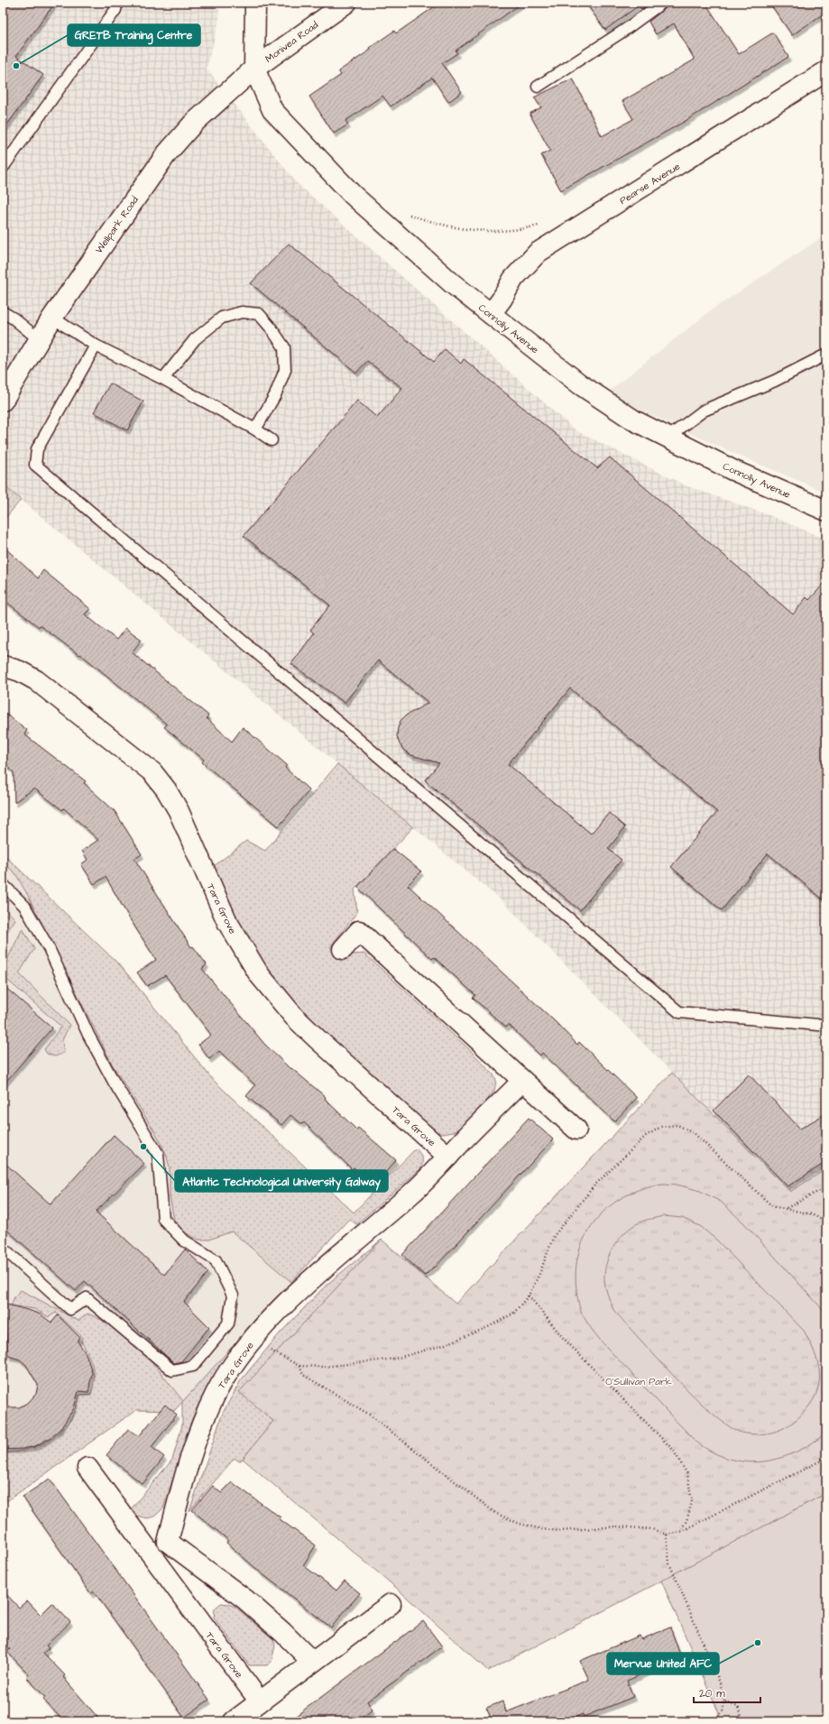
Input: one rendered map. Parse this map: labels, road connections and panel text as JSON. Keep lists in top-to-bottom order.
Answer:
{
  "streets": {
    "street": [
      "Monivea Road",
      "Pearse Avenue",
      "Wellpark Road",
      "Connolly Avenue",
      "Tara Grove"
    ]
  },
  "crossings": [
    ["Monivea Road", "Wellpark Road"],
    ["Monivea Road", "Connolly Avenue"],
    ["Pearse Avenue", "Connolly Avenue"],
    ["Wellpark Road", "Connolly Avenue"]
  ],
  "parks": ["O'Sullivan Park"],
  "places": ["GRETB Training Centre", "Atlantic Technological University Galway", "Mervue United AFC"],
  "scale_bar": "20 m"
}
